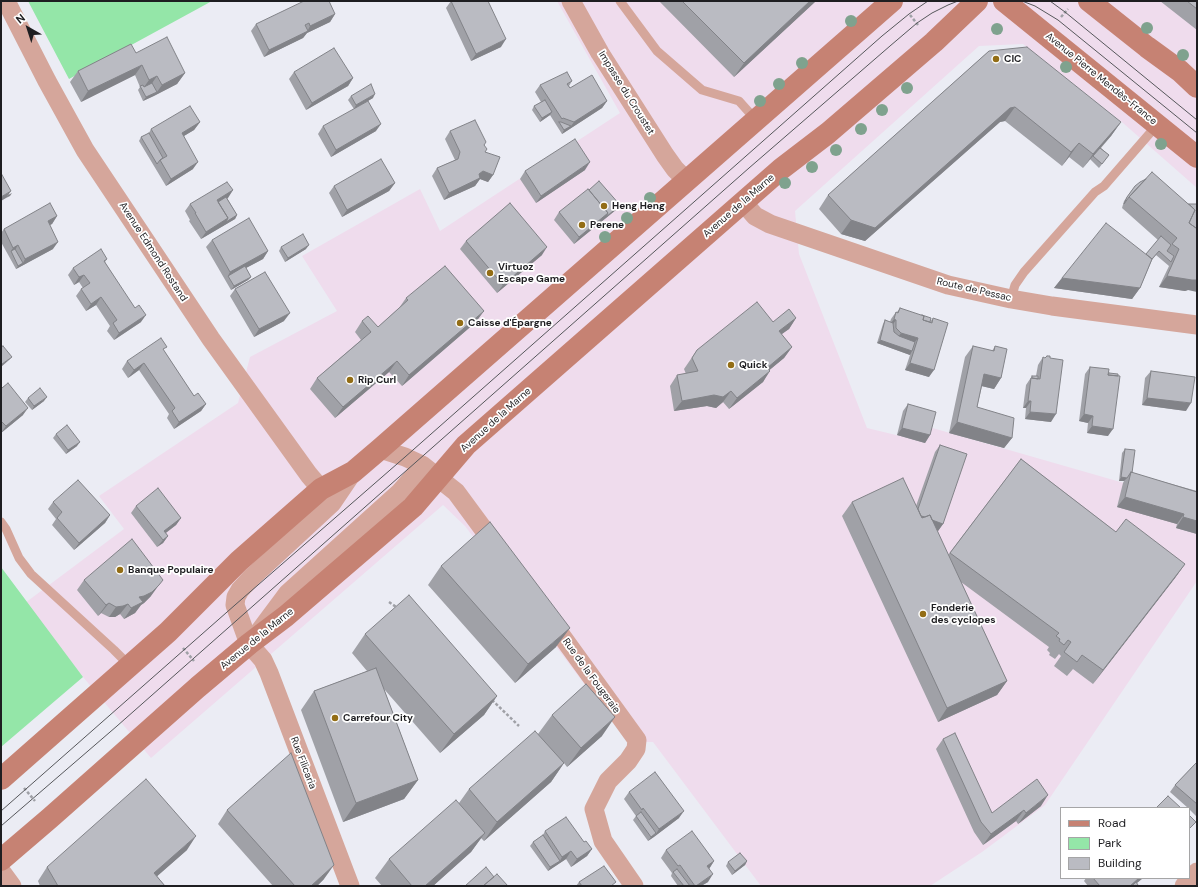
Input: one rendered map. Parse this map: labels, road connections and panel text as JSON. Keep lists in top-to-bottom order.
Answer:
{
  "streets": {
    "main road": ["Avenue Pierre Mendès-France", "Avenue de la Marne"],
    "street": [
      "Impasse du Croustet",
      "Avenue Edmond Rostand",
      "Route de Pessac",
      "Rue de la Fougeraie",
      "Rue Filicaria"
    ]
  },
  "crossings": [
    ["Avenue de la Marne", "Route de Pessac"],
    ["Avenue de la Marne", "Rue Filicaria"]
  ],
  "places": [
    "CIC",
    "Heng Heng",
    "Perene",
    "Virtuoz Escape Game",
    "Caisse d'Épargne",
    "Quick",
    "Rip Curl",
    "Banque Populaire",
    "Fonderie des cyclopes",
    "Carrefour City"
  ],
  "legend": ["Road", "Park", "Building"],
  "north": "top left"
}
